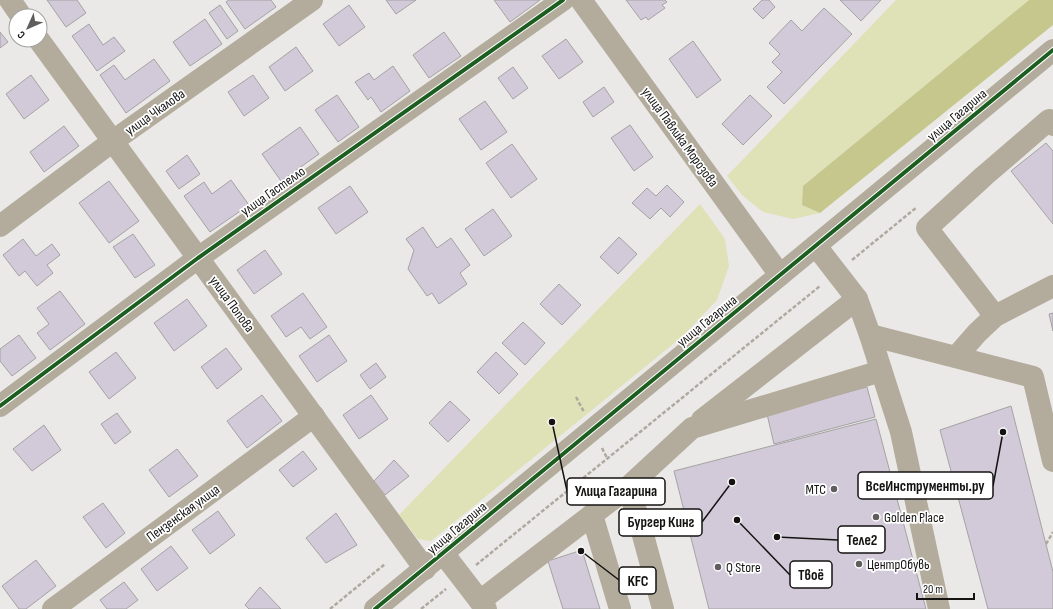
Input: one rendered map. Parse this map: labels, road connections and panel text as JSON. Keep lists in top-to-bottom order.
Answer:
{
  "streets": {
    "street": [
      "улица Чкалова",
      "улица Гагарина",
      "улица Павлика Морозова",
      "улица Гастелло",
      "улица Попова",
      "Пензенская улица"
    ]
  },
  "crossings": [
    ["улица Чкалова", "улица Попова"],
    ["улица Гагарина", "улица Павлика Морозова"],
    ["улица Гагарина", "улица Попова"],
    ["улица Гастелло", "улица Попова"],
    ["улица Попова", "Пензенская улица"]
  ],
  "places": [
    "Улица Гагарина",
    "ВсеИнструменты.ру",
    "Бургер Кинг",
    "МТС",
    "Golden Place",
    "Твоё",
    "Теле2",
    "KFC",
    "ЦентрОбувь",
    "Q Store"
  ],
  "scale_bar": "20 m",
  "north": "bottom left"
}
